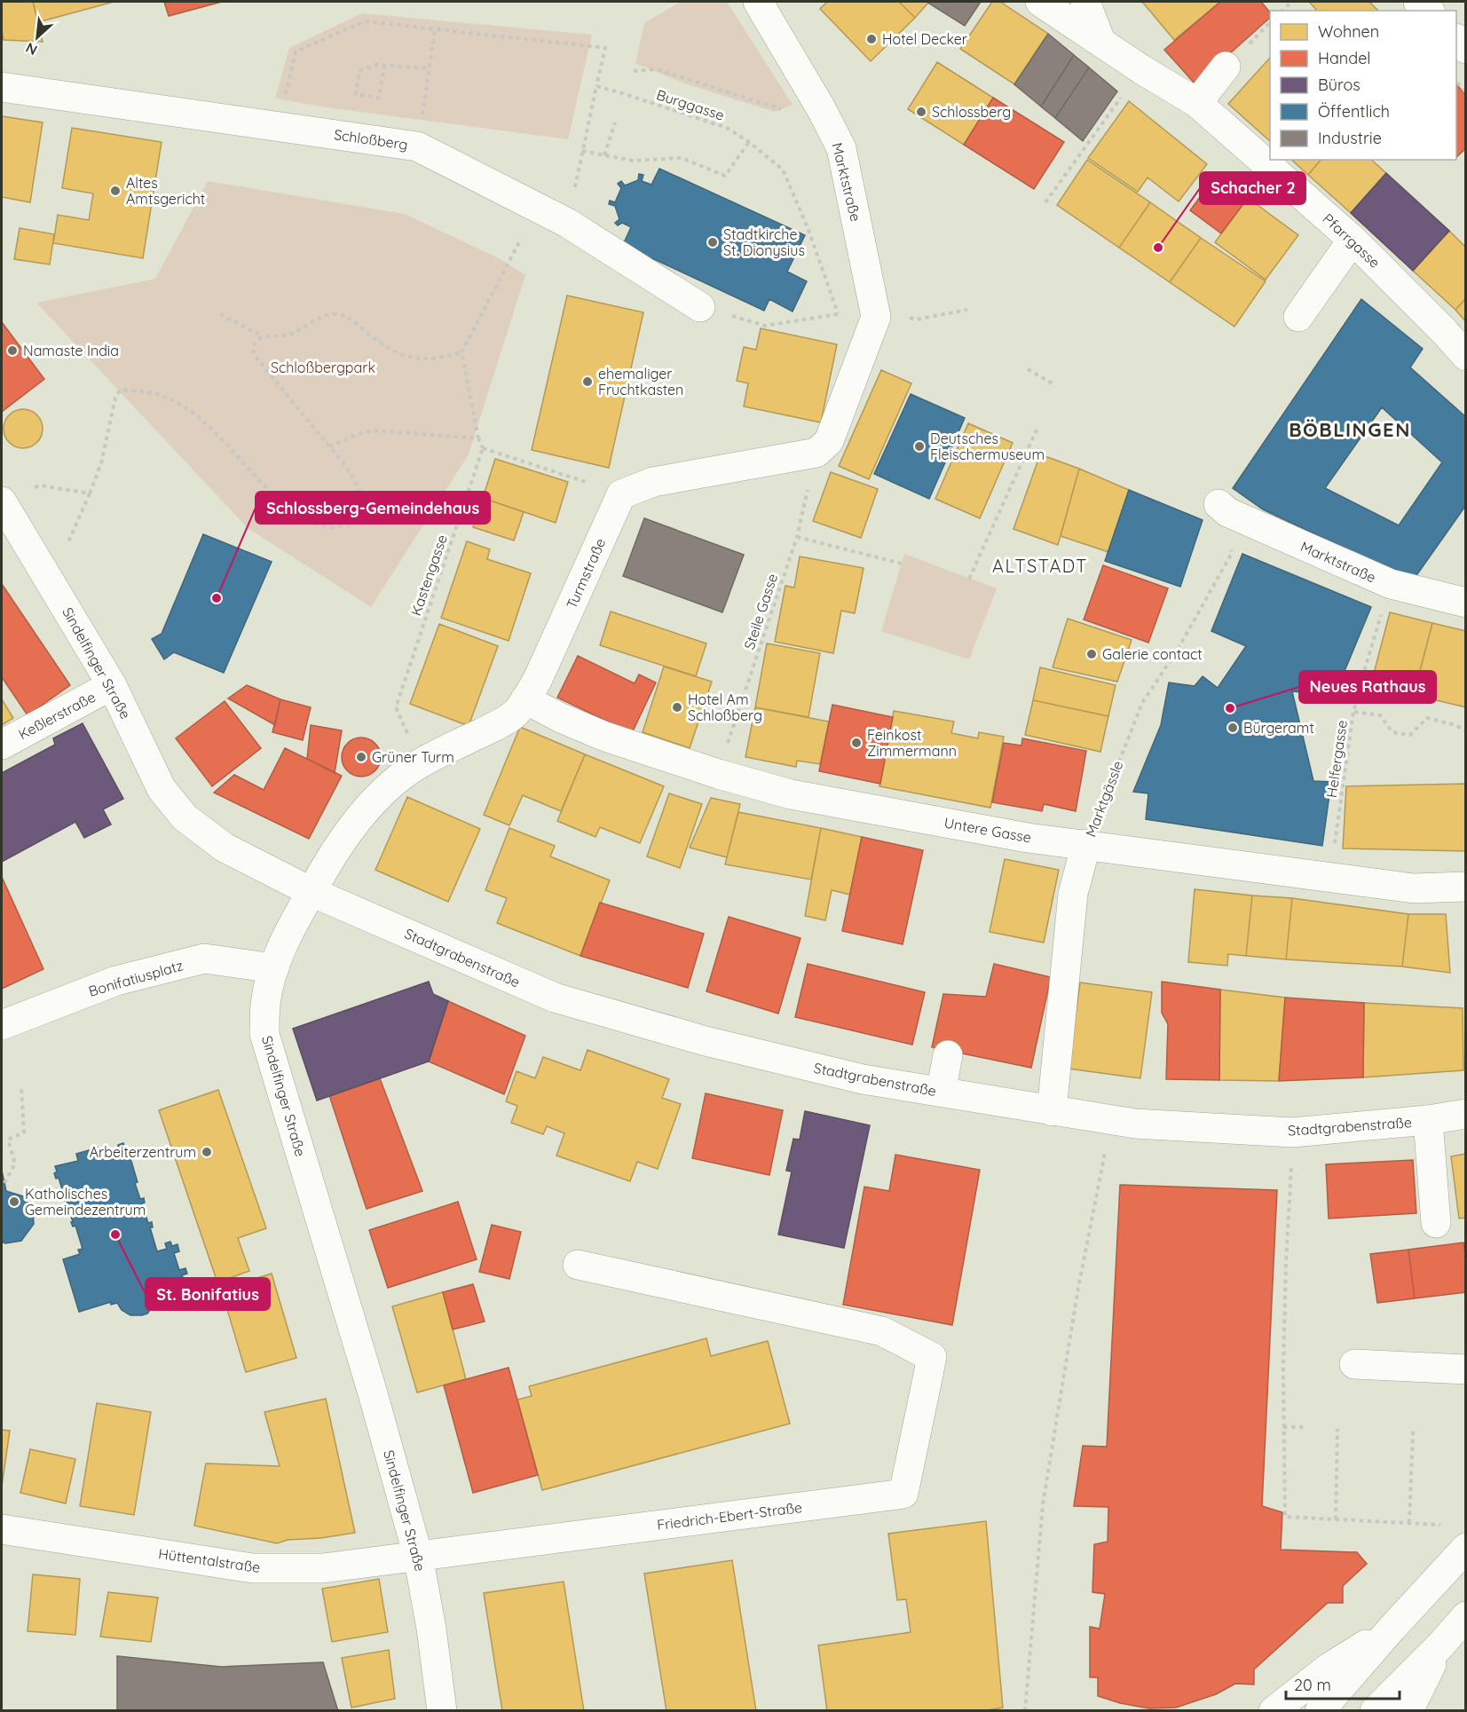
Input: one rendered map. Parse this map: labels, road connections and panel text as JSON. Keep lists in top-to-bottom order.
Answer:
{
  "streets": {
    "street": [
      "Schloßberg",
      "Marktstraße",
      "Pfarrgasse",
      "Turmstraße",
      "Sindelfinger Straße",
      "Keßlerstraße",
      "Marktgässle",
      "Untere Gasse",
      "Stadtgrabenstraße",
      "Bonifatiusplatz",
      "Friedrich-Ebert-Straße",
      "Hüttentalstraße"
    ],
    "path": [
      "Burggasse",
      "Kastengasse",
      "Steile Gasse",
      "Helfergasse"
    ]
  },
  "crossings": [
    ["Burggasse", "Schloßberg"],
    ["Marktstraße", "Steile Gasse"],
    ["Marktstraße", "Helfergasse"],
    ["Marktstraße", "Marktgässle"],
    ["Turmstraße", "Sindelfinger Straße"],
    ["Turmstraße", "Untere Gasse"],
    ["Turmstraße", "Stadtgrabenstraße"],
    ["Steile Gasse", "Untere Gasse"],
    ["Sindelfinger Straße", "Keßlerstraße"],
    ["Sindelfinger Straße", "Stadtgrabenstraße"],
    ["Sindelfinger Straße", "Bonifatiusplatz"],
    ["Sindelfinger Straße", "Friedrich-Ebert-Straße"],
    ["Sindelfinger Straße", "Hüttentalstraße"],
    ["Helfergasse", "Untere Gasse"],
    ["Marktgässle", "Untere Gasse"],
    ["Marktgässle", "Stadtgrabenstraße"],
    ["Friedrich-Ebert-Straße", "Hüttentalstraße"]
  ],
  "districts": ["BÖBLINGEN", "ALTSTADT"],
  "parks": ["Schloßbergpark"],
  "places": [
    "Hotel Decker",
    "Schlossberg",
    "Altes Amtsgericht",
    "Stadtkirche St. Dionysius",
    "Schacher 2",
    "Namaste India",
    "ehemaliger Fruchtkasten",
    "Deutsches Fleischermuseum",
    "Schlossberg-Gemeindehaus",
    "Galerie contact",
    "Hotel Am Schloßberg",
    "Neues Rathaus",
    "Bürgeramt",
    "Feinkost Zimmermann",
    "Grüner Turm",
    "Arbeiterzentrum",
    "Katholisches Gemeindezentrum",
    "St. Bonifatius"
  ],
  "legend": [
    "Wohnen",
    "Handel",
    "Büros",
    "Öffentlich",
    "Industrie"
  ],
  "scale_bar": "20 m",
  "north": "bottom left"
}
